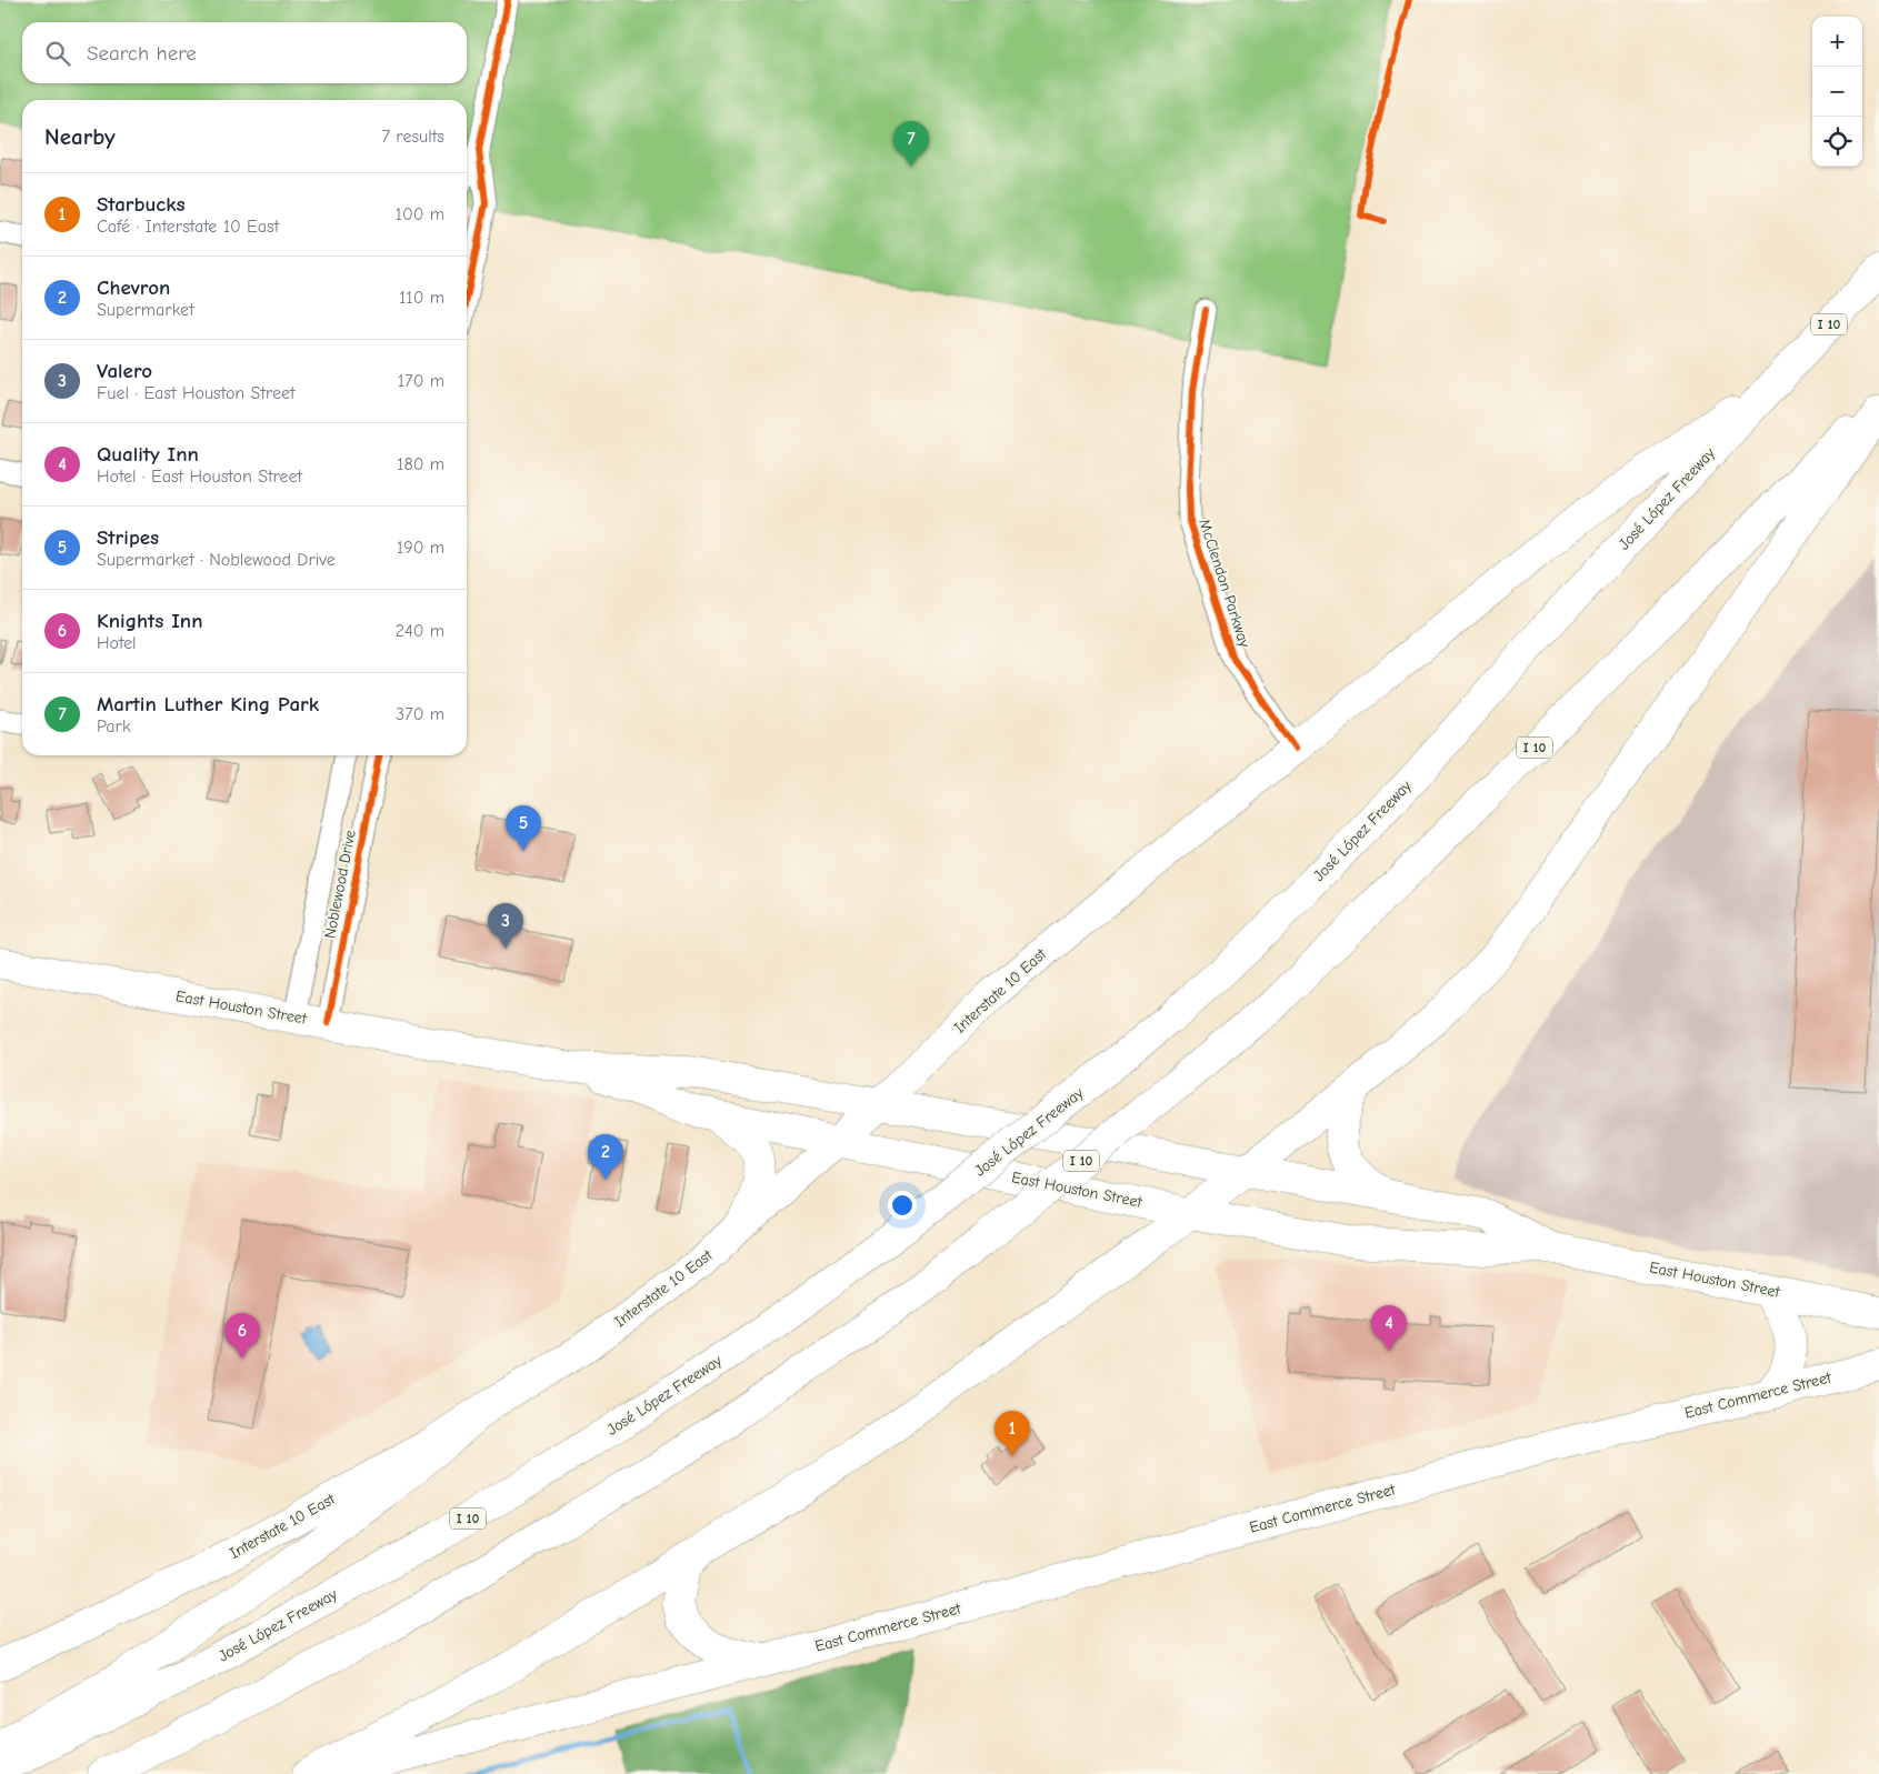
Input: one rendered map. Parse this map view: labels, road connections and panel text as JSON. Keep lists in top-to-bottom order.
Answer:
{
  "streets": {
    "main road": [
      "I 10",
      "José López Freeway",
      "Interstate 10 East",
      "East Houston Street",
      "East Commerce Street"
    ],
    "street": ["McClendon Parkway", "Noblewood Drive"]
  },
  "crossings": [
    ["José López Freeway", "Interstate 10 East"],
    ["McClendon Parkway", "Interstate 10 East"],
    ["Noblewood Drive", "East Houston Street"],
    ["Interstate 10 East", "East Houston Street"]
  ],
  "page": {
    "map_buttons": ["+", "−"],
    "search": "Search here",
    "heading": ["Nearby", "7 results"],
    "pins": [
      "7",
      "5",
      "3",
      "2",
      "4",
      "6",
      "1"
    ],
    "list": [
      {
        "mark": "1",
        "name": "Starbucks",
        "note": "Café · Interstate 10 East",
        "value": "100 m"
      },
      {
        "mark": "2",
        "name": "Chevron",
        "note": "Supermarket",
        "value": "110 m"
      },
      {
        "mark": "3",
        "name": "Valero",
        "note": "Fuel · East Houston Street",
        "value": "170 m"
      },
      {
        "mark": "4",
        "name": "Quality Inn",
        "note": "Hotel · East Houston Street",
        "value": "180 m"
      },
      {
        "mark": "5",
        "name": "Stripes",
        "note": "Supermarket · Noblewood Drive",
        "value": "190 m"
      },
      {
        "mark": "6",
        "name": "Knights Inn",
        "note": "Hotel",
        "value": "240 m"
      },
      {
        "mark": "7",
        "name": "Martin Luther King Park",
        "note": "Park",
        "value": "370 m"
      }
    ]
  }
}
